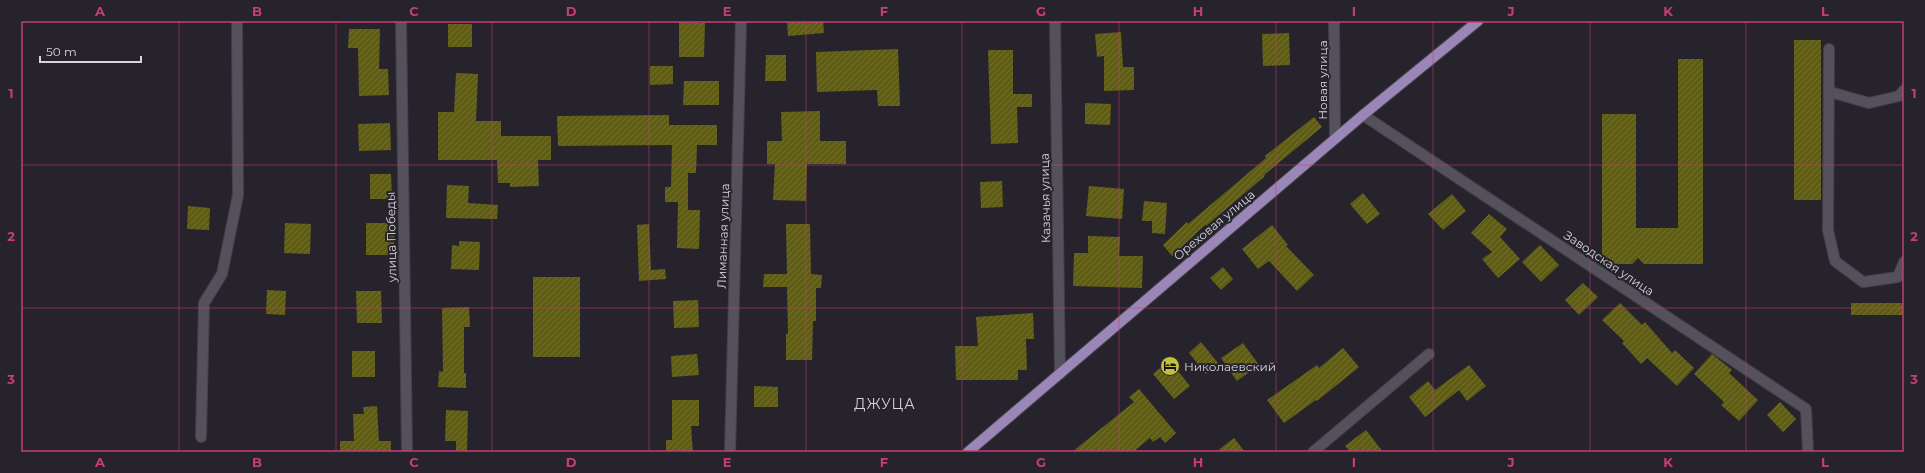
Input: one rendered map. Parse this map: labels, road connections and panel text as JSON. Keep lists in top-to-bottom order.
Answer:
{
  "streets": {
    "main road": ["Ореховая улица"],
    "street": [
      "Новая улица",
      "Казачья улица",
      "Лиманная улица",
      "улица Победы",
      "Заводская улица"
    ]
  },
  "crossings": [
    ["Новая улица", "Ореховая улица"],
    ["Казачья улица", "Ореховая улица"],
    ["Ореховая улица", "Заводская улица"]
  ],
  "districts": ["ДЖУЦА"],
  "places": {
    "hotel": ["Николаевский"]
  },
  "scale_bar": "50 m",
  "grid": {
    "columns": [
      "A",
      "B",
      "C",
      "D",
      "E",
      "F",
      "G",
      "H",
      "I",
      "J",
      "K",
      "L"
    ],
    "rows": ["1", "2", "3"]
  }
}
